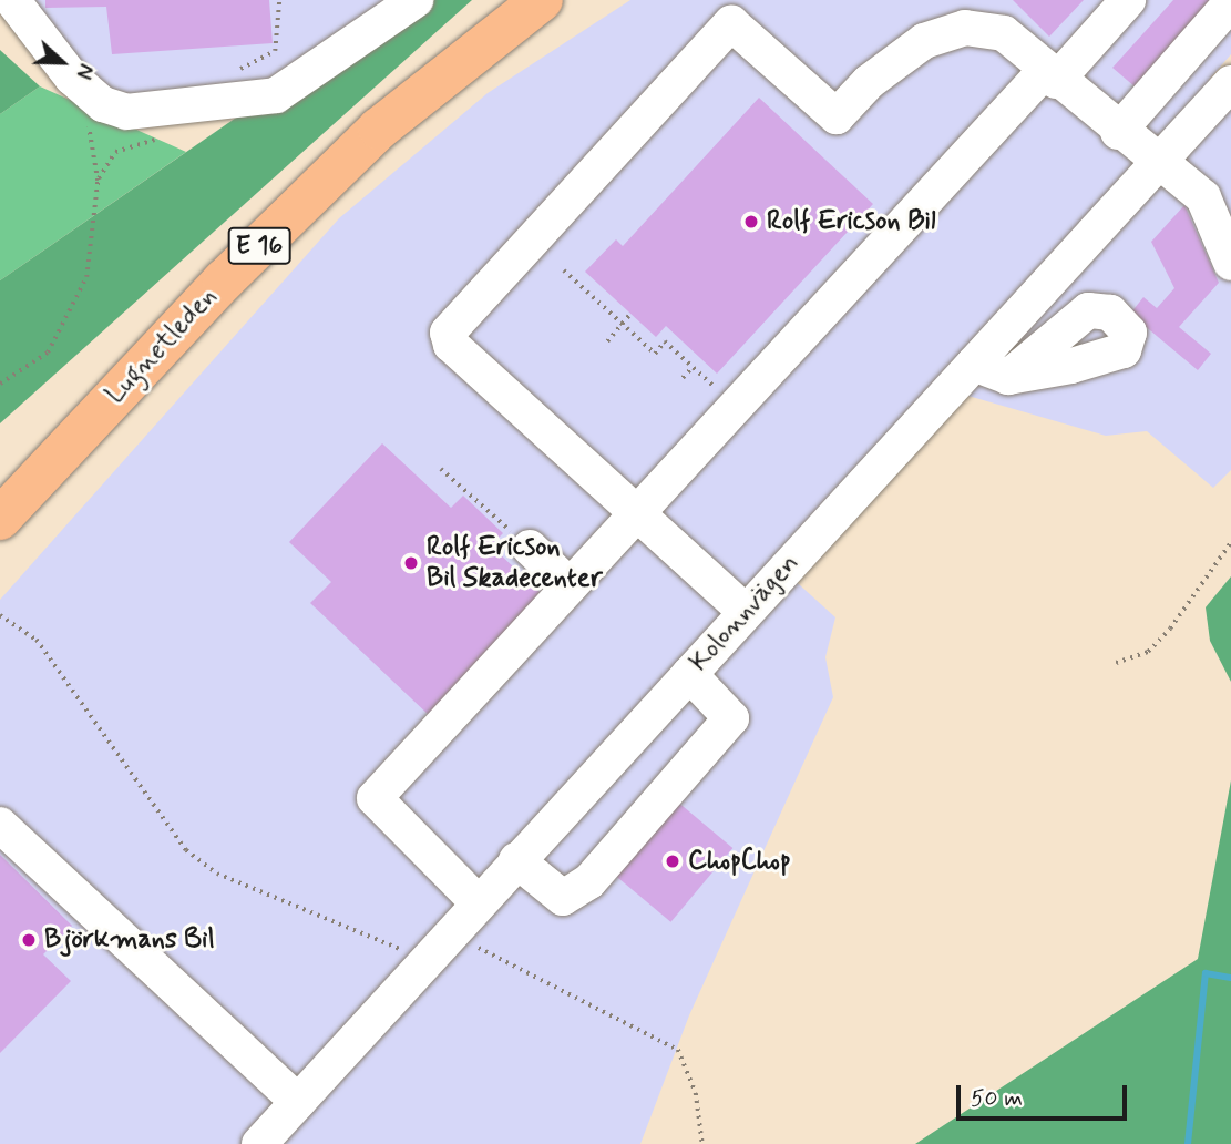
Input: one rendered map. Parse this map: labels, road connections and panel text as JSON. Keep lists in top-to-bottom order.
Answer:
{
  "streets": {
    "highway": ["E 16", "Lugnetleden"],
    "street": ["Kolonnvägen"]
  },
  "places": [
    "Rolf Ericson Bil",
    "Rolf Ericson Bil Skadecenter",
    "ChopChop",
    "Björkmans Bil"
  ],
  "scale_bar": "50 m",
  "north": "right"
}
